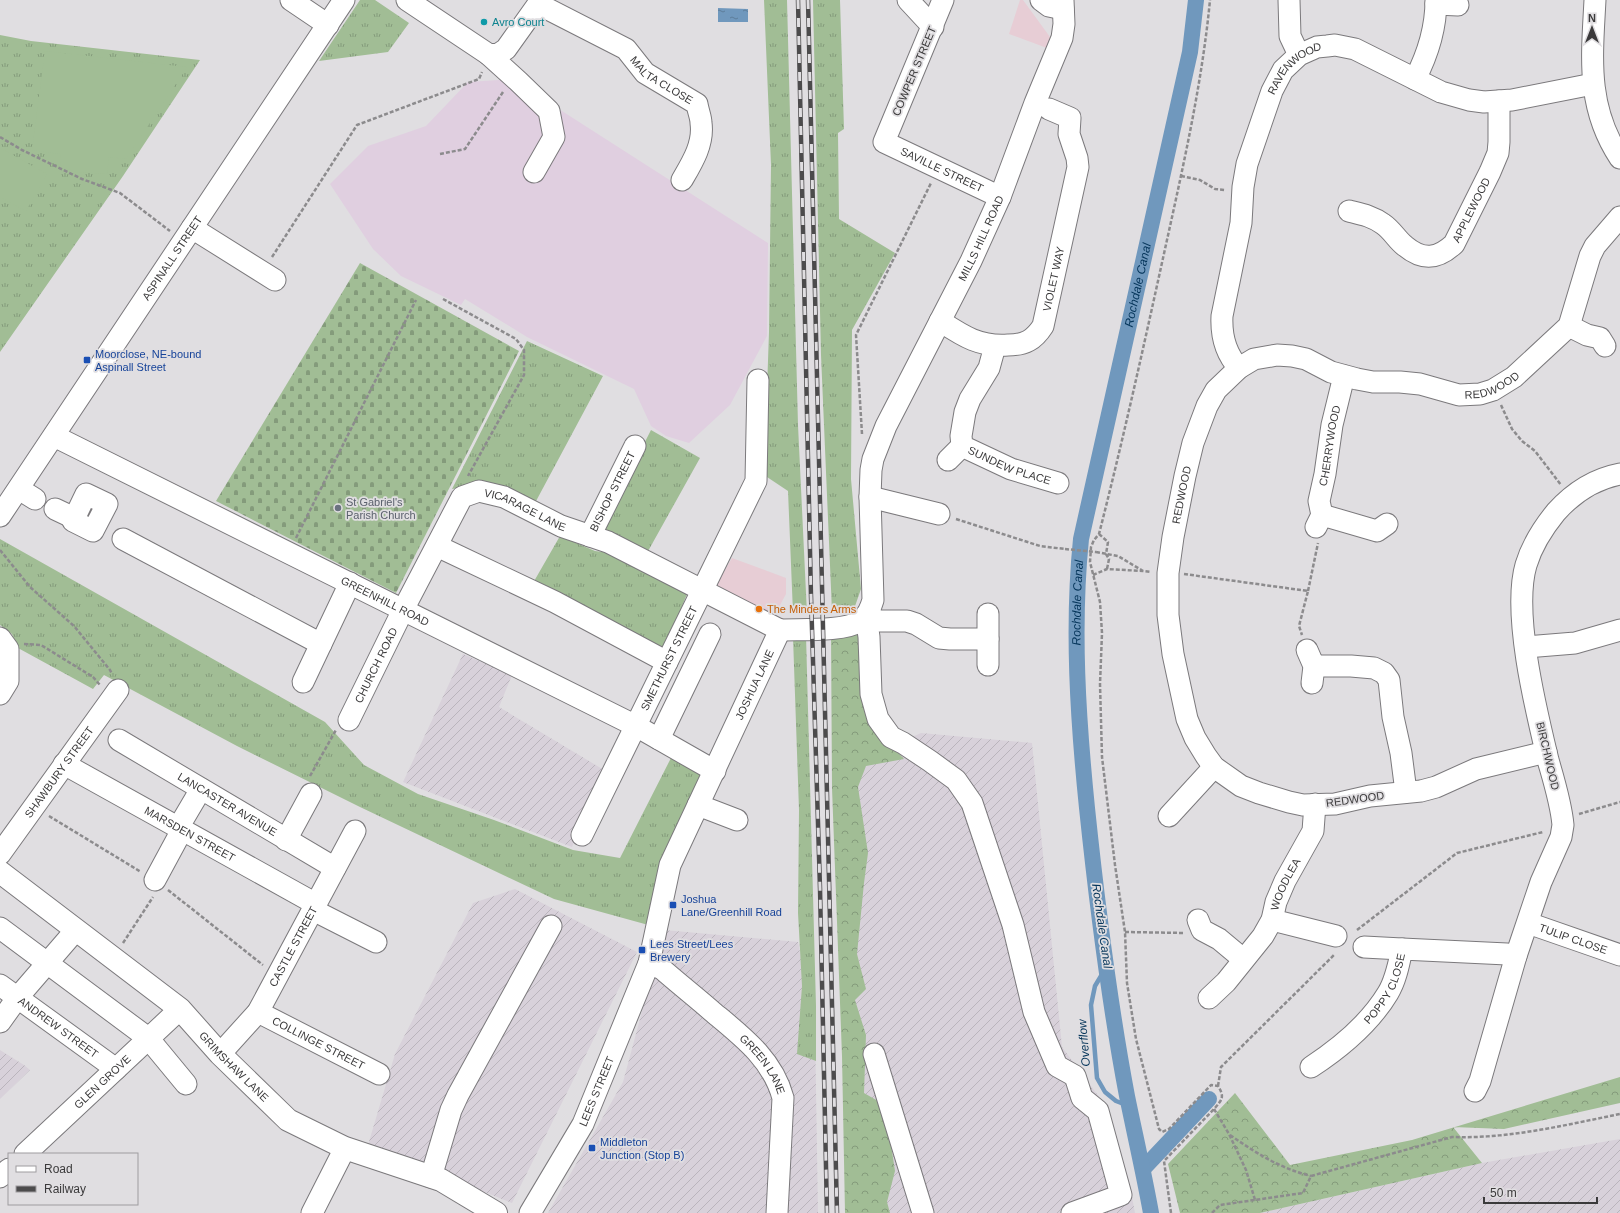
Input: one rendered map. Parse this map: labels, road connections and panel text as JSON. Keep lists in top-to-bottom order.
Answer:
{
  "streets": {
    "main road": ["GRIMSHAW LANE"],
    "street": [
      "COWPER STREET",
      "RAVENWOOD",
      "MALTA CLOSE",
      "SAVILLE STREET",
      "APPLEWOOD",
      "MILLS HILL ROAD",
      "ASPINALL STREET",
      "VIOLET WAY",
      "REDWOOD",
      "CHERRYWOOD",
      "SUNDEW PLACE",
      "BISHOP STREET",
      "VICARAGE LANE",
      "GREENHILL ROAD",
      "SMETHURST STREET",
      "CHURCH ROAD",
      "JOSHUA LANE",
      "BIRCHWOOD",
      "SHAWBURY STREET",
      "LANCASTER AVENUE",
      "MARSDEN STREET",
      "WOODLEA",
      "TULIP CLOSE",
      "CASTLE STREET",
      "POPPY CLOSE",
      "ANDREW STREET",
      "COLLINGE STREET",
      "GREEN LANE",
      "GLEN GROVE",
      "LEES STREET"
    ]
  },
  "crossings": [
    ["COWPER STREET", "SAVILLE STREET"],
    ["RAVENWOOD", "APPLEWOOD"],
    ["RAVENWOOD", "REDWOOD"],
    ["SAVILLE STREET", "MILLS HILL ROAD"],
    ["MILLS HILL ROAD", "VIOLET WAY"],
    ["ASPINALL STREET", "GREENHILL ROAD"],
    ["VIOLET WAY", "SUNDEW PLACE"],
    ["REDWOOD", "CHERRYWOOD"],
    ["REDWOOD", "BIRCHWOOD"],
    ["REDWOOD", "WOODLEA"],
    ["BISHOP STREET", "VICARAGE LANE"],
    ["VICARAGE LANE", "SMETHURST STREET"],
    ["VICARAGE LANE", "JOSHUA LANE"],
    ["GREENHILL ROAD", "SMETHURST STREET"],
    ["GREENHILL ROAD", "CHURCH ROAD"],
    ["GREENHILL ROAD", "JOSHUA LANE"],
    ["JOSHUA LANE", "GREEN LANE"],
    ["JOSHUA LANE", "LEES STREET"],
    ["BIRCHWOOD", "TULIP CLOSE"],
    ["BIRCHWOOD", "POPPY CLOSE"],
    ["SHAWBURY STREET", "MARSDEN STREET"],
    ["LANCASTER AVENUE", "CASTLE STREET"],
    ["MARSDEN STREET", "CASTLE STREET"],
    ["CASTLE STREET", "COLLINGE STREET"],
    ["CASTLE STREET", "GRIMSHAW LANE"],
    ["ANDREW STREET", "GLEN GROVE"],
    ["GRIMSHAW LANE", "GLEN GROVE"],
    ["GREEN LANE", "LEES STREET"]
  ],
  "water": ["Rochdale Canal", "Overflow"],
  "places": {
    "other": ["Avro Court", "St Gabriel's Parish Church", "The Minders Arms"],
    "transit": [
      "Moorclose, NE-bound Aspinall Street",
      "Joshua Lane/Greenhill Road",
      "Lees Street/Lees Brewery",
      "Middleton Junction (Stop B)"
    ]
  },
  "legend": ["Road", "Railway"],
  "scale_bar": "50 m",
  "north": "top"
}
